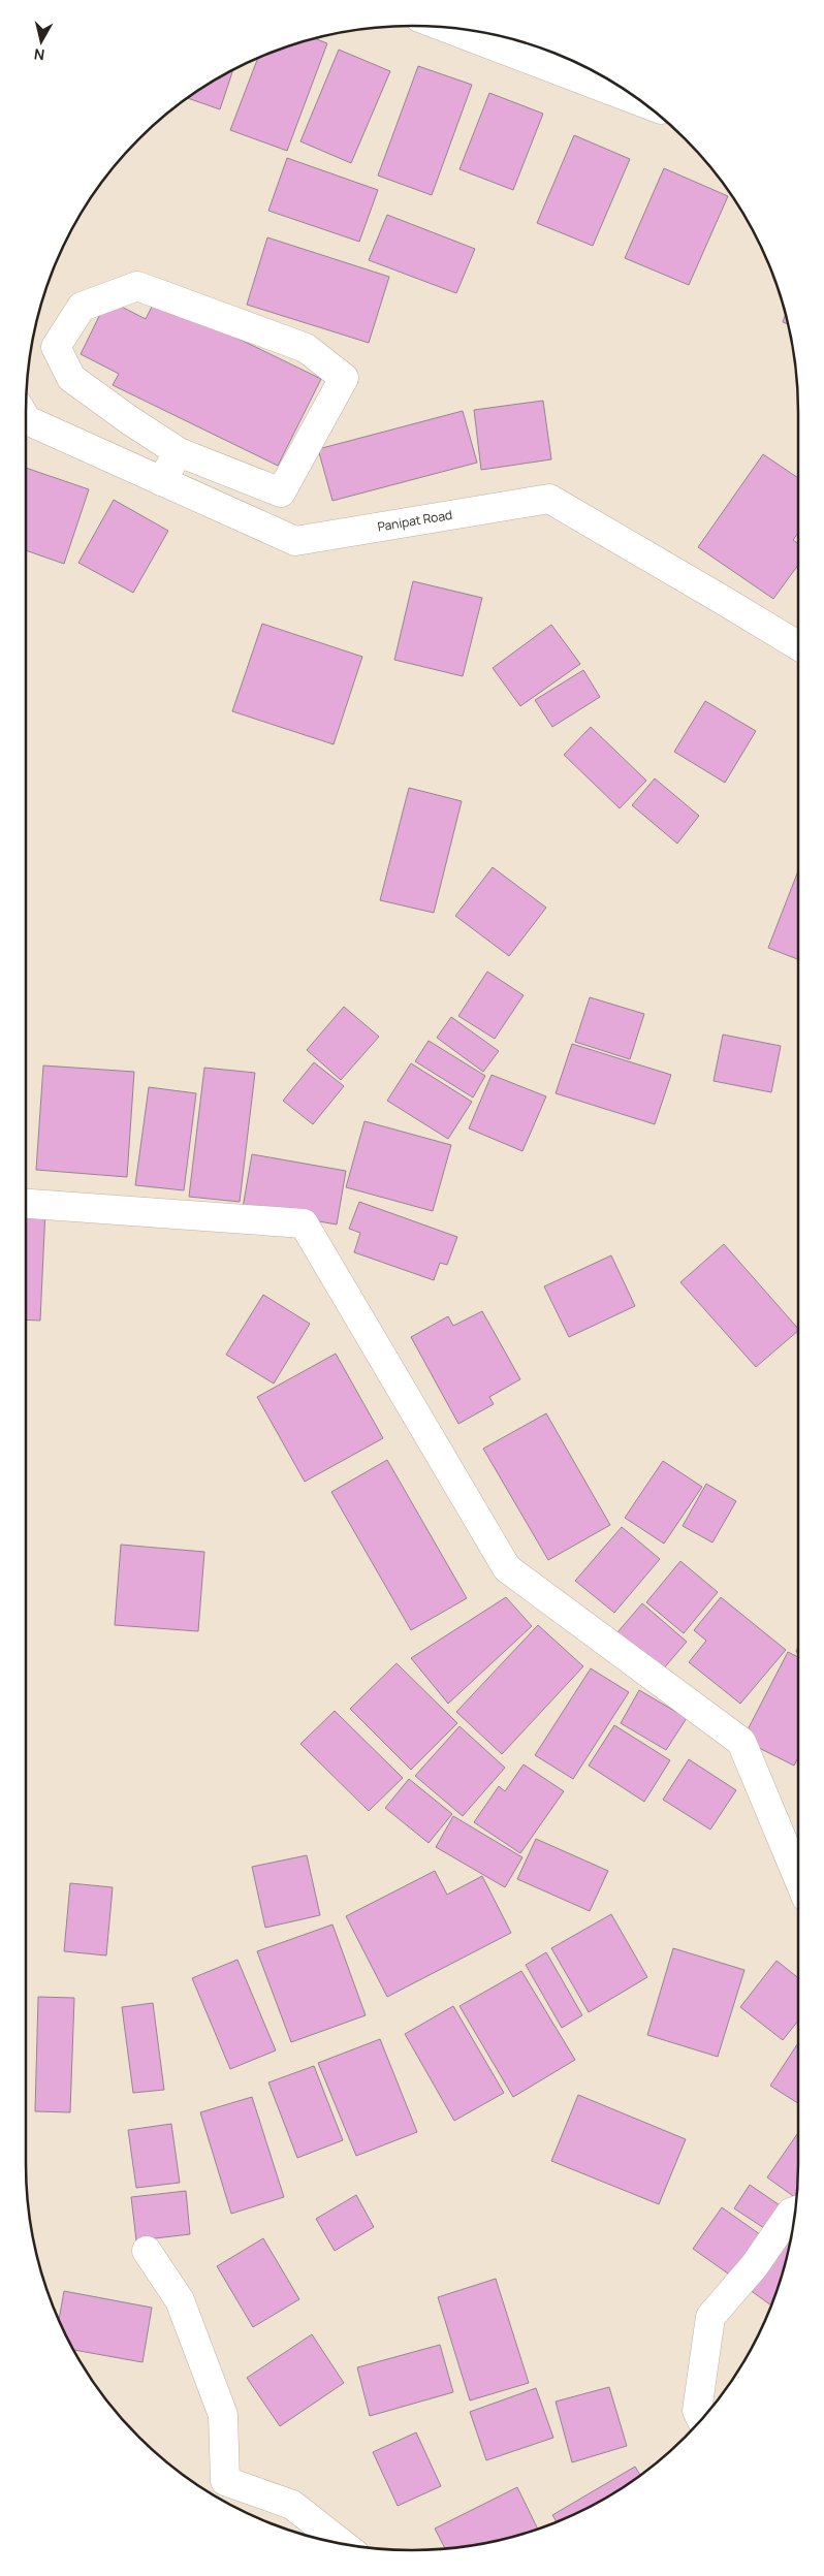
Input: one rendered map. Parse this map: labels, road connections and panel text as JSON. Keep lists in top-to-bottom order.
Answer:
{
  "streets": {
    "street": ["Panipat Road"]
  },
  "north": "bottom"
}
